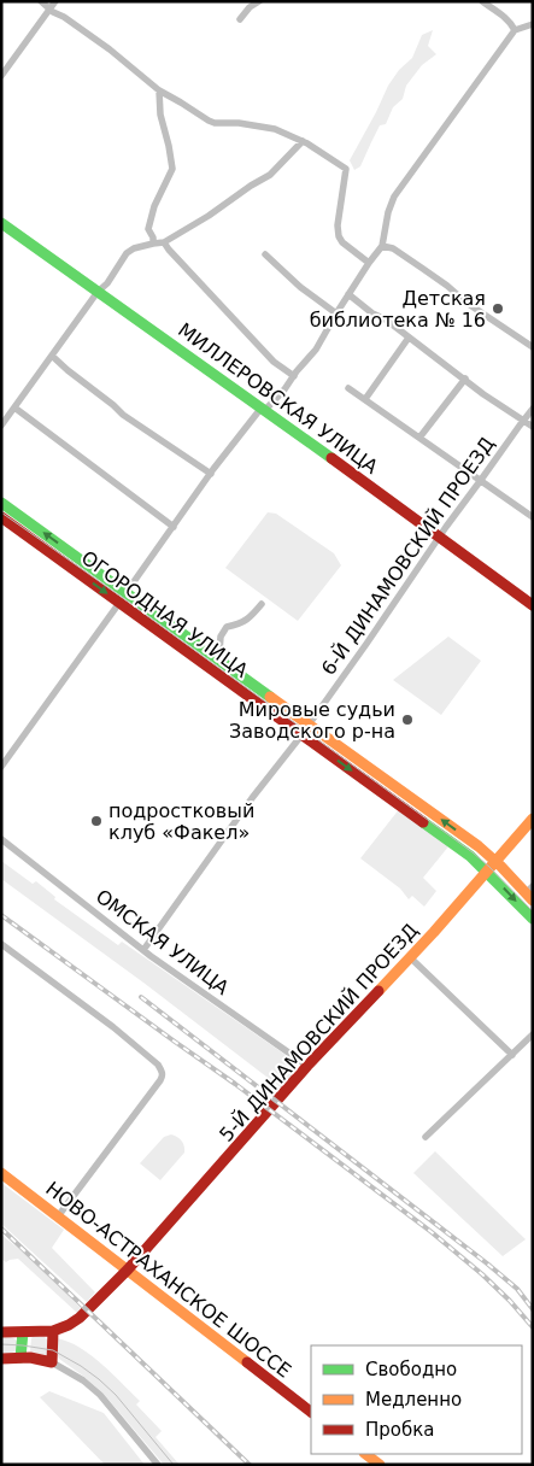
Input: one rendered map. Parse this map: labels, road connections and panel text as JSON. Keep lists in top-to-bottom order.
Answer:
{
  "streets": {
    "street": [
      "МИЛЛЕРОВСКАЯ УЛИЦА",
      "6-Й ДИНАМОВСКИЙ ПРОЕЗД",
      "ОГОРОДНАЯ УЛИЦА",
      "ОМСКАЯ УЛИЦА",
      "5-Й ДИНАМОВСКИЙ ПРОЕЗД",
      "НОВО-АСТРАХАНСКОЕ ШОССЕ"
    ]
  },
  "crossings": [
    ["МИЛЛЕРОВСКАЯ УЛИЦА", "6-Й ДИНАМОВСКИЙ ПРОЕЗД"],
    ["6-Й ДИНАМОВСКИЙ ПРОЕЗД", "ОГОРОДНАЯ УЛИЦА"],
    ["ОГОРОДНАЯ УЛИЦА", "5-Й ДИНАМОВСКИЙ ПРОЕЗД"],
    ["ОМСКАЯ УЛИЦА", "5-Й ДИНАМОВСКИЙ ПРОЕЗД"],
    ["5-Й ДИНАМОВСКИЙ ПРОЕЗД", "НОВО-АСТРАХАНСКОЕ ШОССЕ"]
  ],
  "places": ["Детская библиотека № 16", "Мировые судьи Заводского р-на", "подростковый клуб «Факел»"],
  "legend": ["Свободно", "Медленно", "Пробка"]
}
